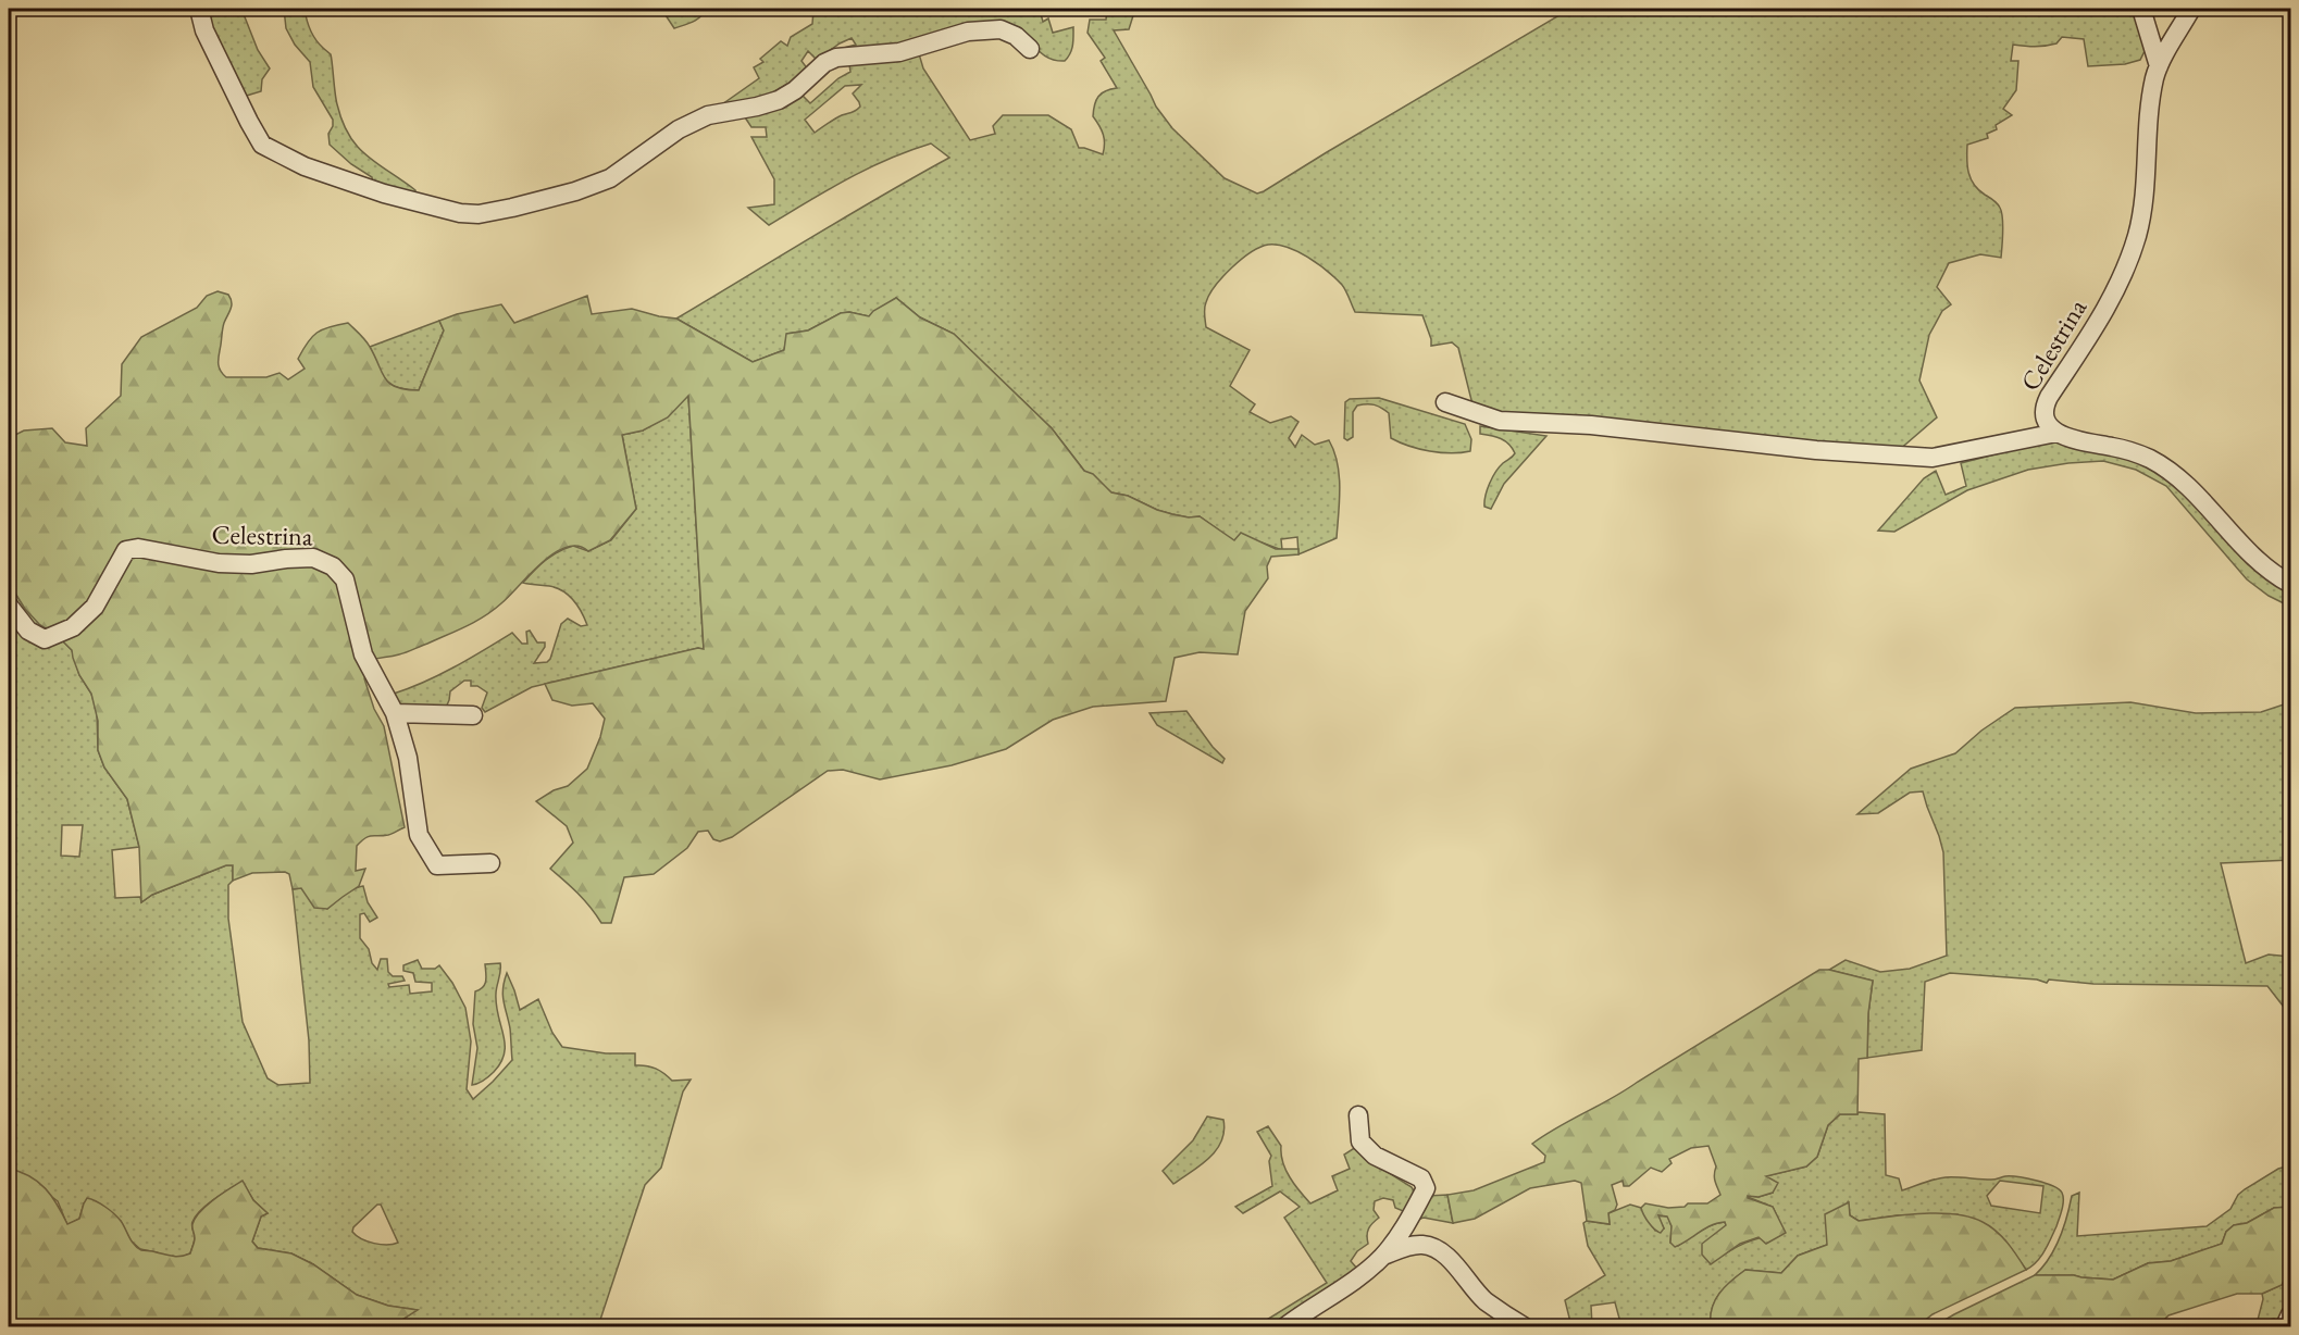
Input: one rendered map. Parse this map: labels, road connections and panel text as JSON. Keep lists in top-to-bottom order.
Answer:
{
  "streets": {
    "street": ["Celestrina"]
  }
}
